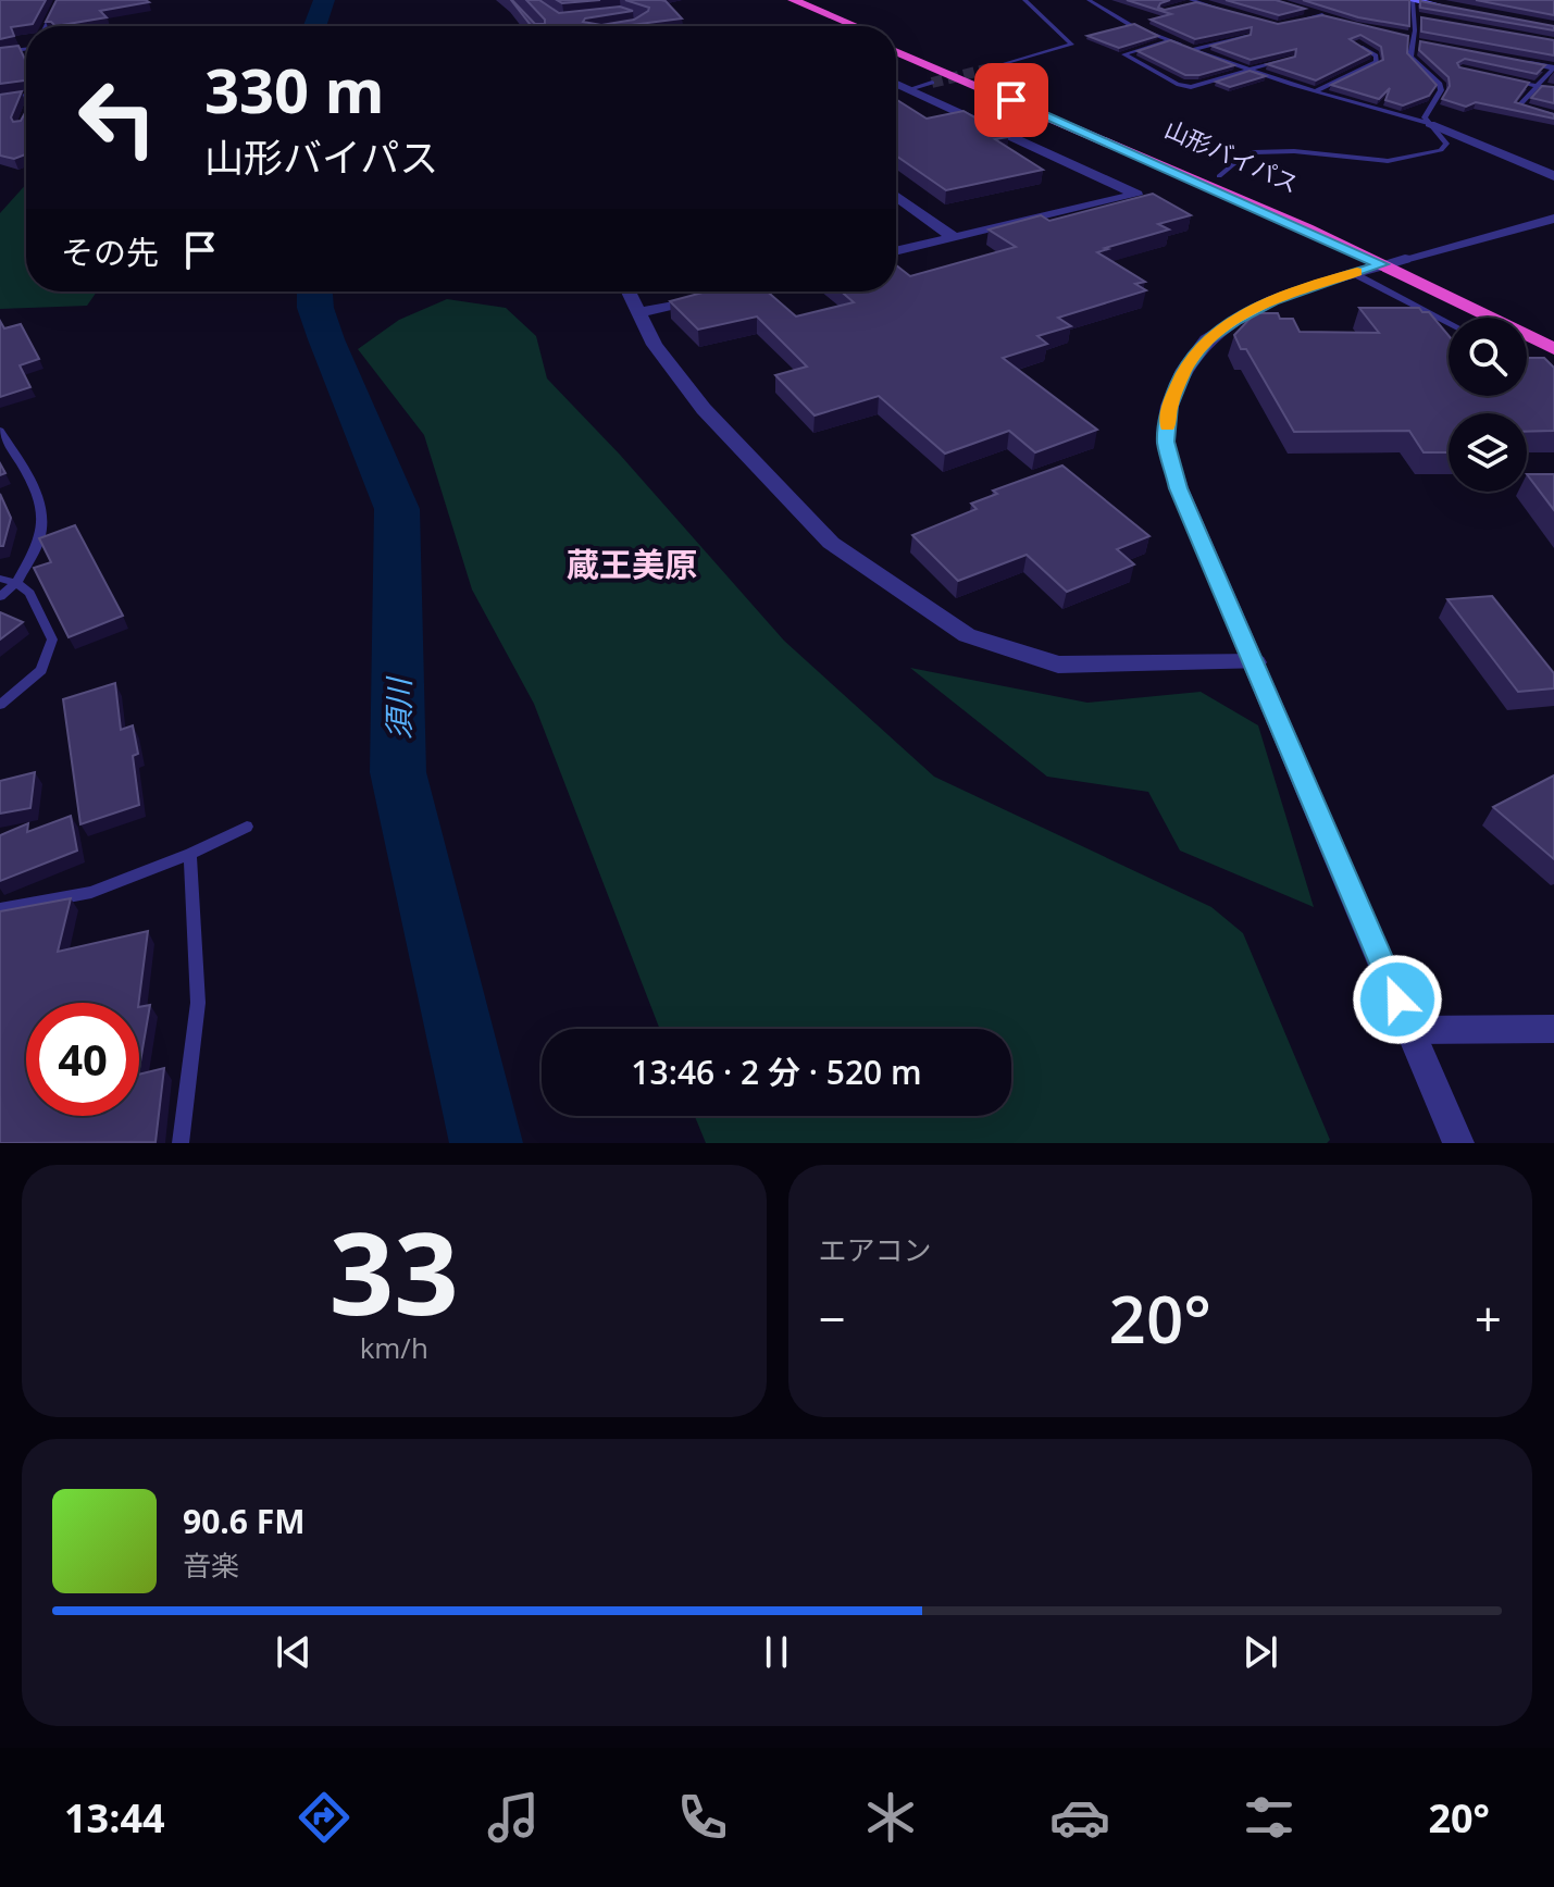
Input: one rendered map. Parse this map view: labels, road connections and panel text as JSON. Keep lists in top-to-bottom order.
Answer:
{
  "streets": {
    "highway": ["山形バイパス"]
  },
  "districts": ["蔵王美原"],
  "water": ["須川"],
  "page": {
    "turn": ["330 m", "山形バイパス"],
    "then": "その先",
    "limit": "40",
    "trip": "13:46 · 2 分 · 520 m",
    "tile": [
      ["33", "km/h"],
      "エアコン"
    ],
    "heat": ["−", "20°", "+"],
    "song": ["90.6 FM", "音楽"],
    "tabs": ["13:44", "20°"]
  }
}
